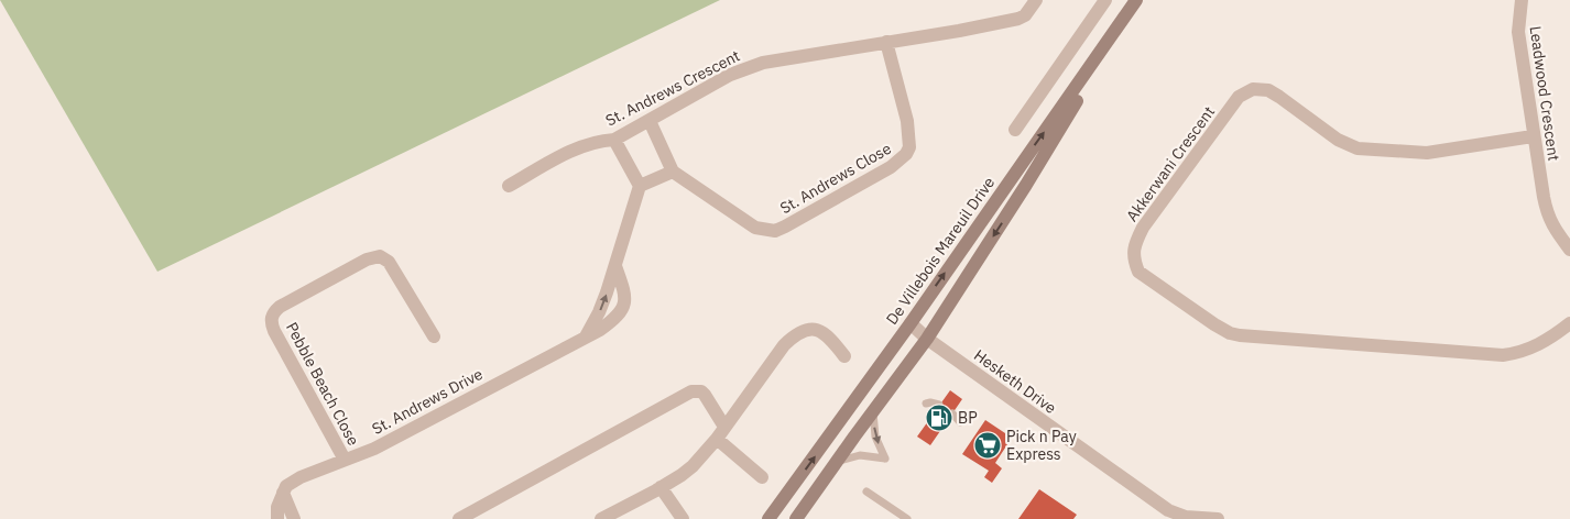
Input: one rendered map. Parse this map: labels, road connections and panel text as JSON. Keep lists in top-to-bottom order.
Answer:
{
  "streets": {
    "main road": ["De Villebois Mareuil Drive"],
    "street": [
      "St. Andrews Crescent",
      "Leadwood Crescent",
      "Akkerwani Crescent",
      "St. Andrews Close",
      "Hesketh Drive",
      "Pebble Beach Close",
      "St. Andrews Drive"
    ]
  },
  "crossings": [
    ["St. Andrews Crescent", "St. Andrews Close"],
    ["Leadwood Crescent", "Akkerwani Crescent"],
    ["De Villebois Mareuil Drive", "Hesketh Drive"],
    ["Pebble Beach Close", "St. Andrews Drive"]
  ],
  "places": {
    "fuel station": ["BP"],
    "supermarket": ["Pick n Pay Express"]
  }
}
